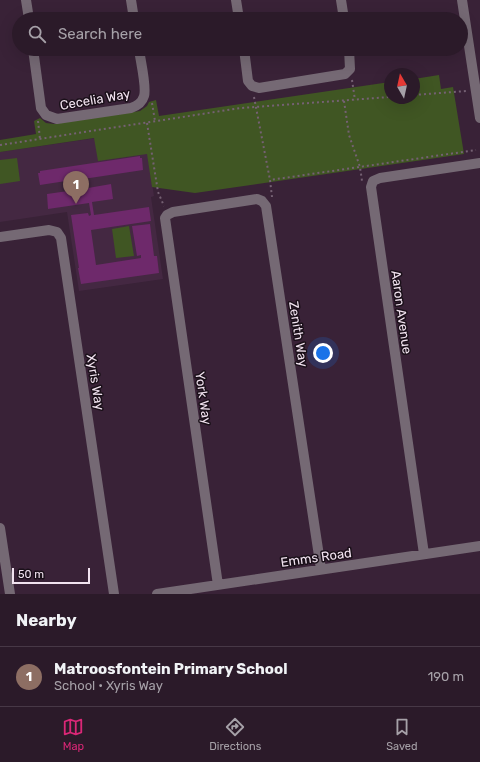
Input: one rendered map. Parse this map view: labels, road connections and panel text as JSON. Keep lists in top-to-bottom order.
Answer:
{
  "streets": {
    "street": [
      "Cecelia Way",
      "Aaron Avenue",
      "Zenith Way",
      "Xyris Way",
      "York Way",
      "Emms Road"
    ]
  },
  "crossings": [
    ["Aaron Avenue", "Emms Road"],
    ["Zenith Way", "York Way"],
    ["Zenith Way", "Emms Road"],
    ["York Way", "Emms Road"]
  ],
  "scale_bar": "50 m",
  "north": "top",
  "page": {
    "search": "Search here",
    "pins": "1",
    "scale": "50 m",
    "heading": "Nearby",
    "list": [
      {
        "mark": "1",
        "name": "Matroosfontein Primary School",
        "note": "School · Xyris Way",
        "value": "190 m"
      }
    ],
    "nav": ["Map", "Directions", "Saved"]
  }
}
